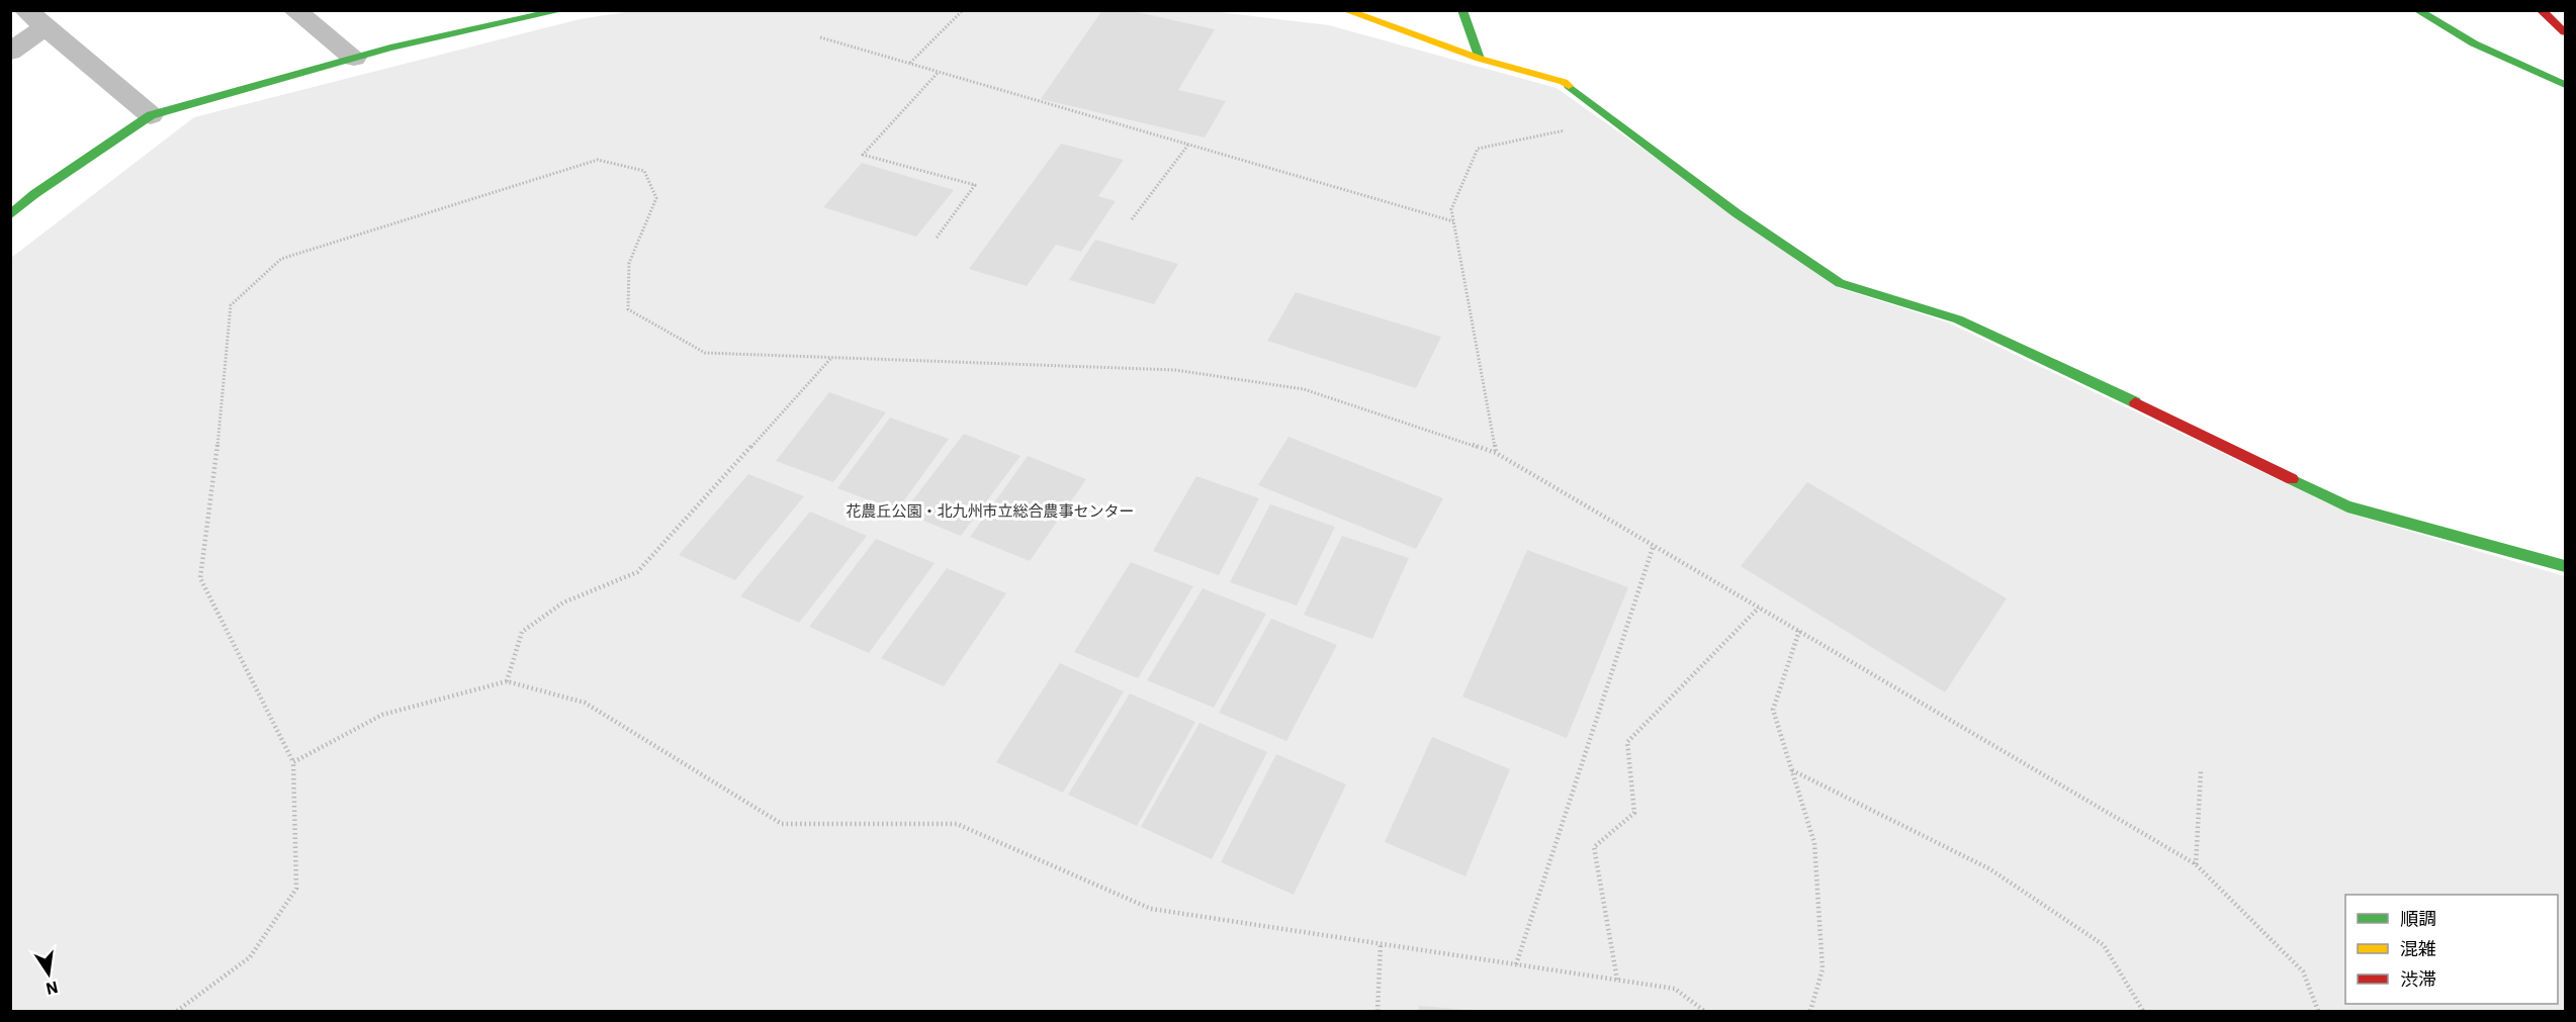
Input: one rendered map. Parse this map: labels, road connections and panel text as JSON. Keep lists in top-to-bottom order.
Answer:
{
  "parks": ["花農丘公園・北九州市立総合農事センター"],
  "legend": ["順調", "混雑", "渋滞"],
  "north": "bottom"
}
